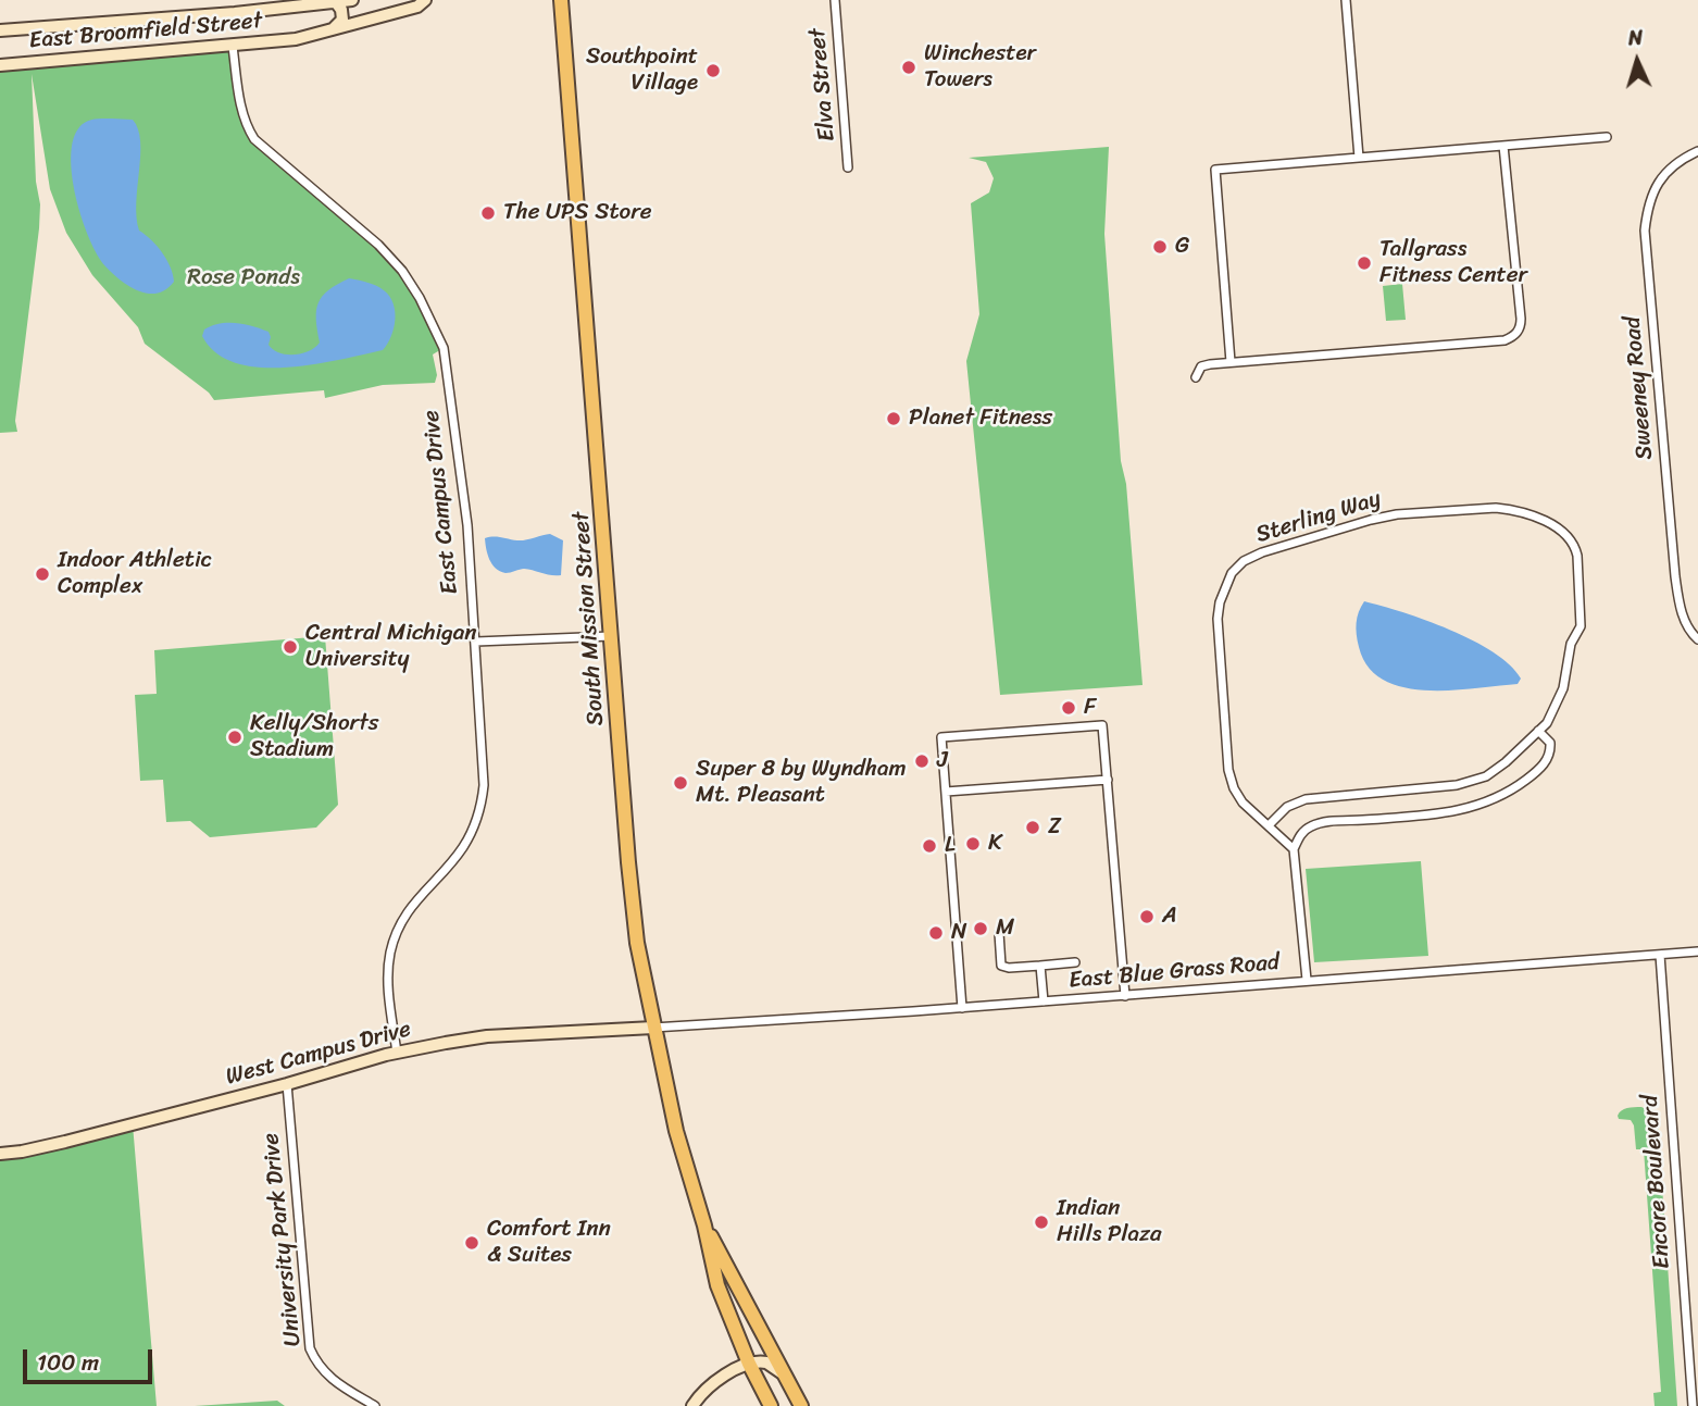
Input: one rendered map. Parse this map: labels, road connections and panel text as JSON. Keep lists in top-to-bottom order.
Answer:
{
  "streets": {
    "main road": ["East Broomfield Street", "South Mission Street", "West Campus Drive"],
    "street": [
      "Elva Street",
      "Sweeney Road",
      "East Campus Drive",
      "Sterling Way",
      "East Blue Grass Road",
      "Encore Boulevard",
      "University Park Drive"
    ]
  },
  "crossings": [
    ["East Broomfield Street", "East Campus Drive"],
    ["East Campus Drive", "West Campus Drive"],
    ["South Mission Street", "East Blue Grass Road"],
    ["South Mission Street", "West Campus Drive"],
    ["East Blue Grass Road", "West Campus Drive"],
    ["East Blue Grass Road", "Encore Boulevard"],
    ["West Campus Drive", "University Park Drive"]
  ],
  "parks": ["Rose Ponds"],
  "places": [
    "Winchester Towers",
    "Southpoint Village",
    "The UPS Store",
    "G",
    "Tallgrass Fitness Center",
    "Planet Fitness",
    "Indoor Athletic Complex",
    "Central Michigan University",
    "F",
    "Kelly/Shorts Stadium",
    "J",
    "Super 8 by Wyndham Mt. Pleasant",
    "Z",
    "K",
    "L",
    "A",
    "M",
    "N",
    "Indian Hills Plaza",
    "Comfort Inn & Suites"
  ],
  "scale_bar": "100 m",
  "north": "top"
}
